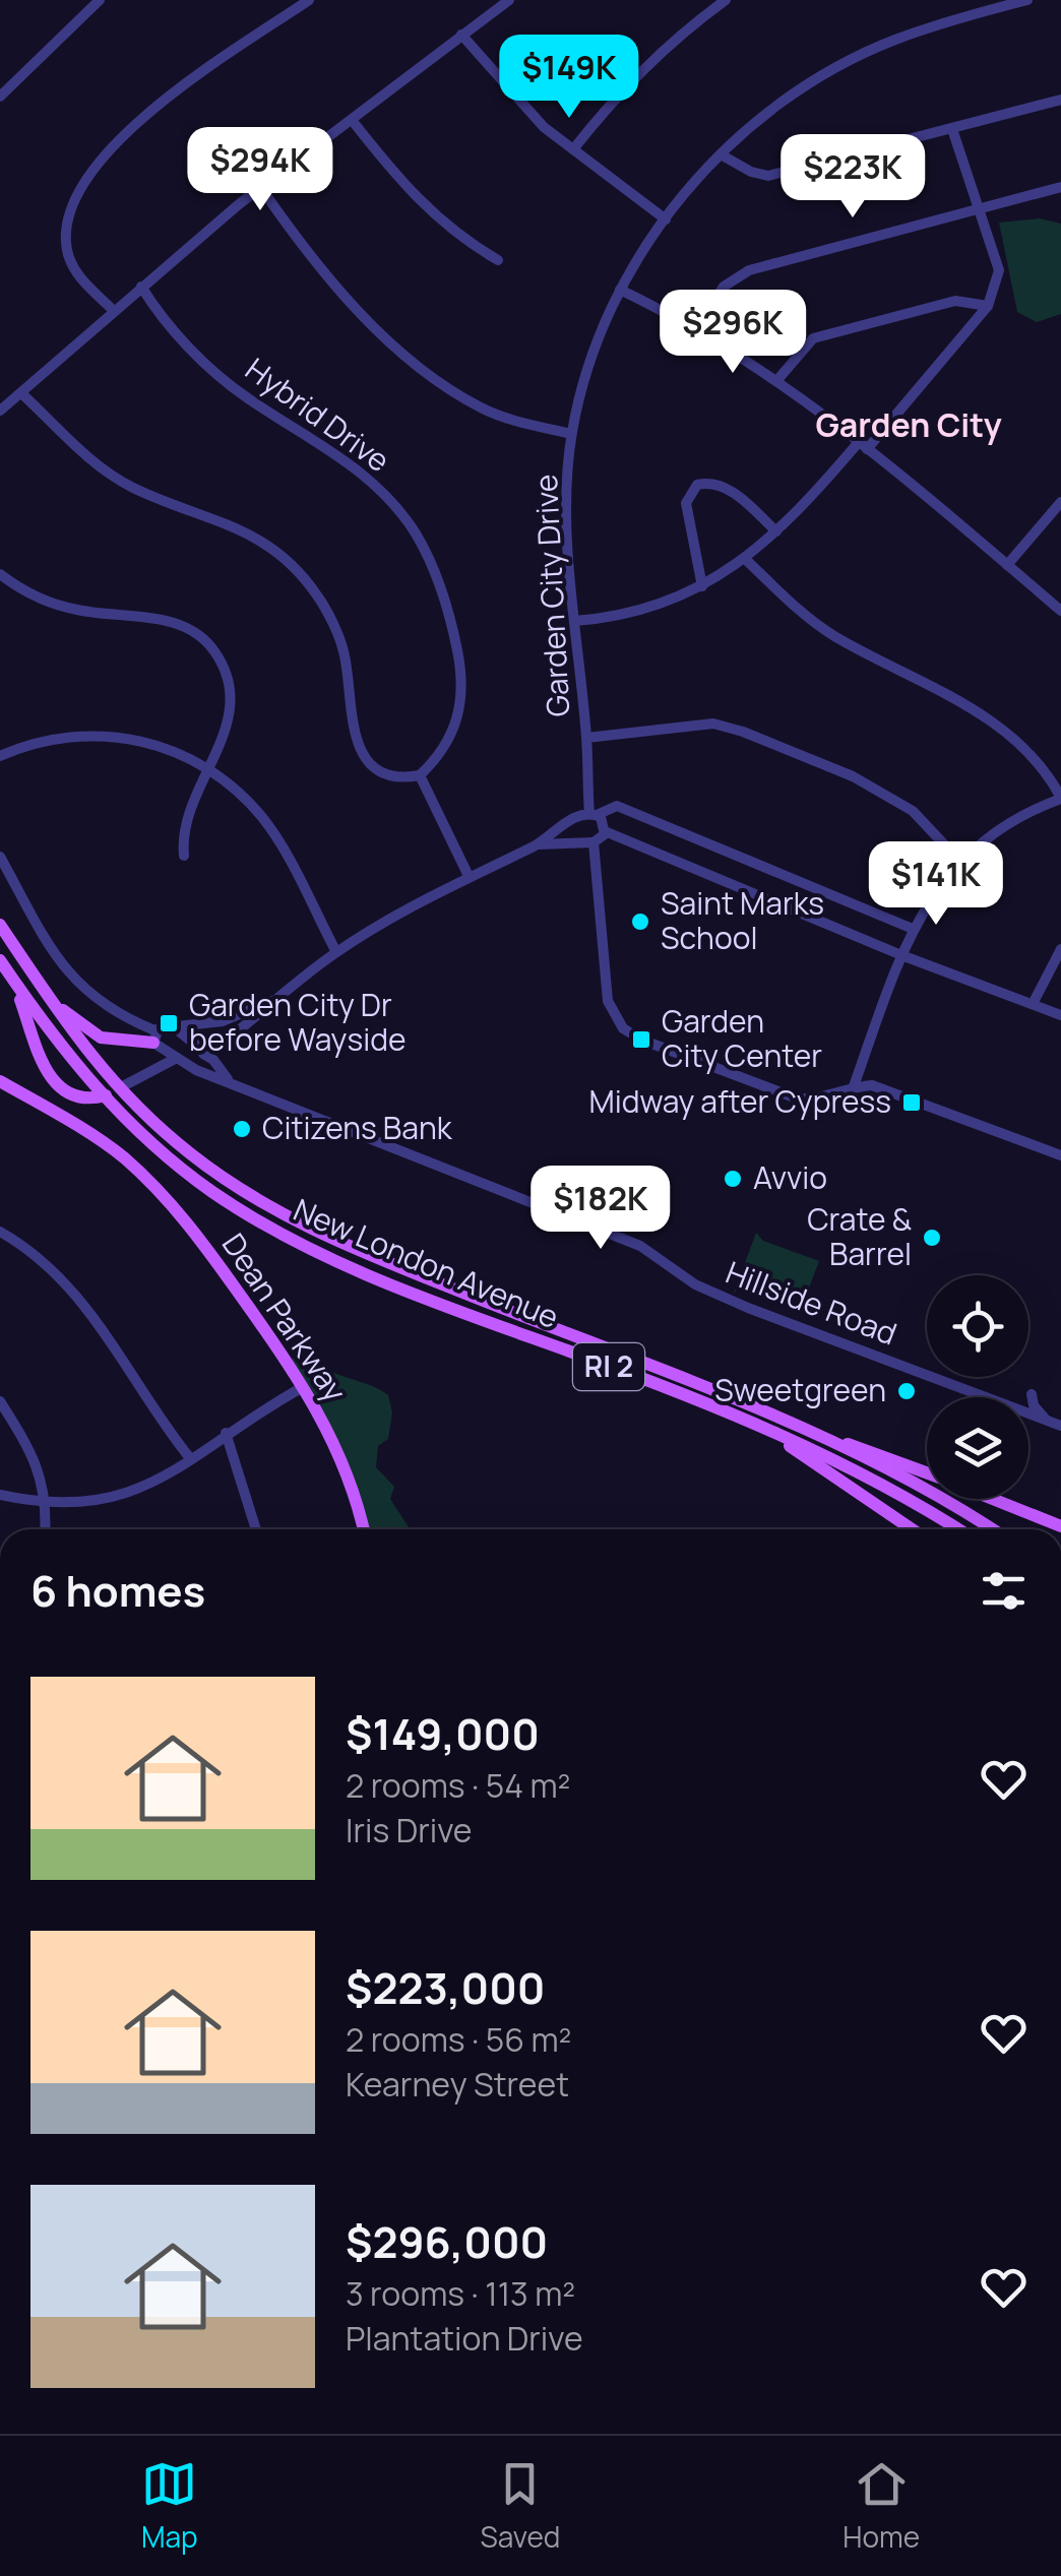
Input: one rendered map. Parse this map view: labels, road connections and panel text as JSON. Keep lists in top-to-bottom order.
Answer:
{
  "streets": {
    "main road": ["New London Avenue", "Dean Parkway", "RI 2"],
    "street": ["Hybrid Drive", "Garden City Drive", "Hillside Road"]
  },
  "crossings": [
    ["New London Avenue", "RI 2"]
  ],
  "districts": ["Garden City"],
  "places": {
    "other": [
      "Saint Marks School",
      "Citizens Bank",
      "Avvio",
      "Crate & Barrel",
      "Sweetgreen"
    ],
    "transit": ["Garden City Dr before Wayside", "Garden City Center", "Midway after Cypress"]
  },
  "page": {
    "price": [
      "$149K",
      "$294K",
      "$223K",
      "$296K",
      "$141K",
      "$182K"
    ],
    "heading": "6 homes",
    "list": [
      {
        "name": "$149,000",
        "note": "2 rooms · 54 m² · Iris Drive"
      },
      {
        "name": "$223,000",
        "note": "2 rooms · 56 m² · Kearney Street"
      },
      {
        "name": "$296,000",
        "note": "3 rooms · 113 m² · Plantation Drive"
      }
    ],
    "tabs": ["Map", "Saved", "Home"]
  }
}
